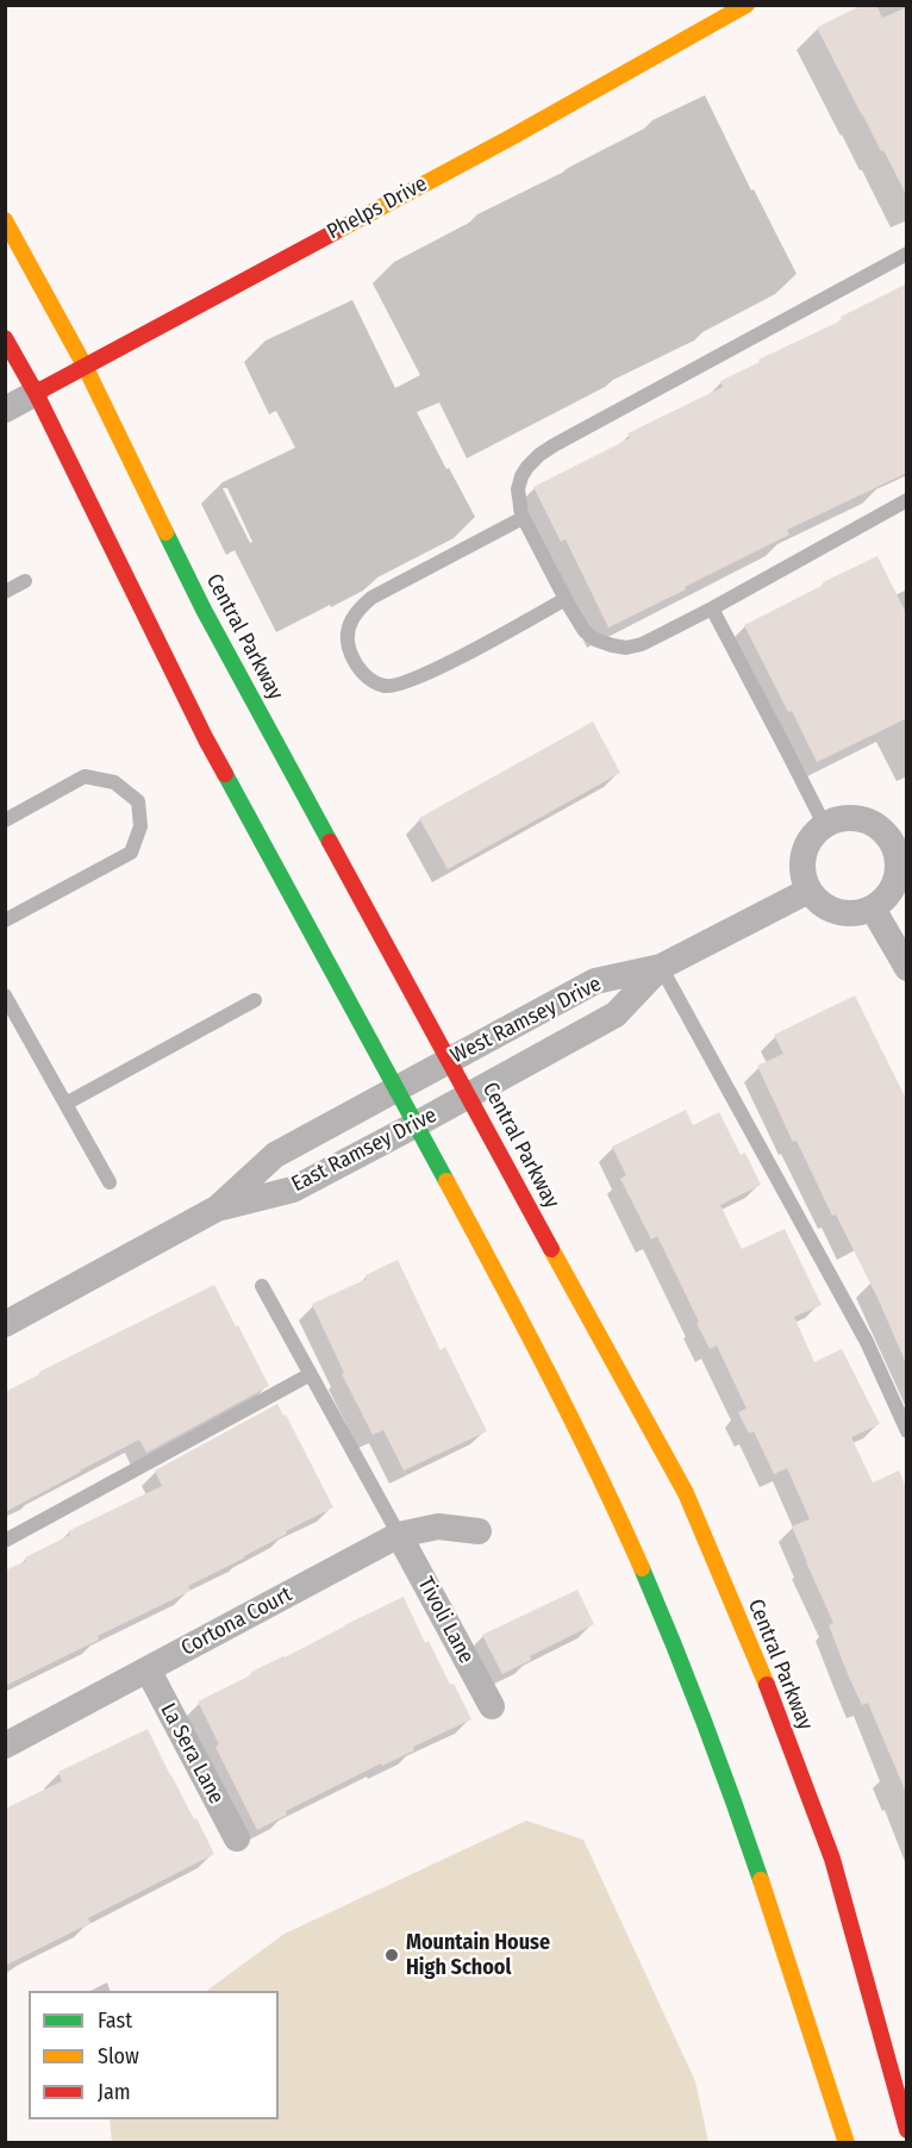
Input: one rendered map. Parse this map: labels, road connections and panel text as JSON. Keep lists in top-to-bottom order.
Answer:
{
  "streets": {
    "main road": ["Phelps Drive", "Central Parkway"],
    "street": [
      "West Ramsey Drive",
      "East Ramsey Drive",
      "Tivoli Lane",
      "Cortona Court",
      "La Sera Lane"
    ]
  },
  "crossings": [
    ["Phelps Drive", "Central Parkway"],
    ["Central Parkway", "West Ramsey Drive"],
    ["Central Parkway", "East Ramsey Drive"],
    ["West Ramsey Drive", "East Ramsey Drive"],
    ["Tivoli Lane", "Cortona Court"],
    ["Cortona Court", "La Sera Lane"]
  ],
  "places": ["Mountain House High School"],
  "legend": ["Fast", "Slow", "Jam"]
}
